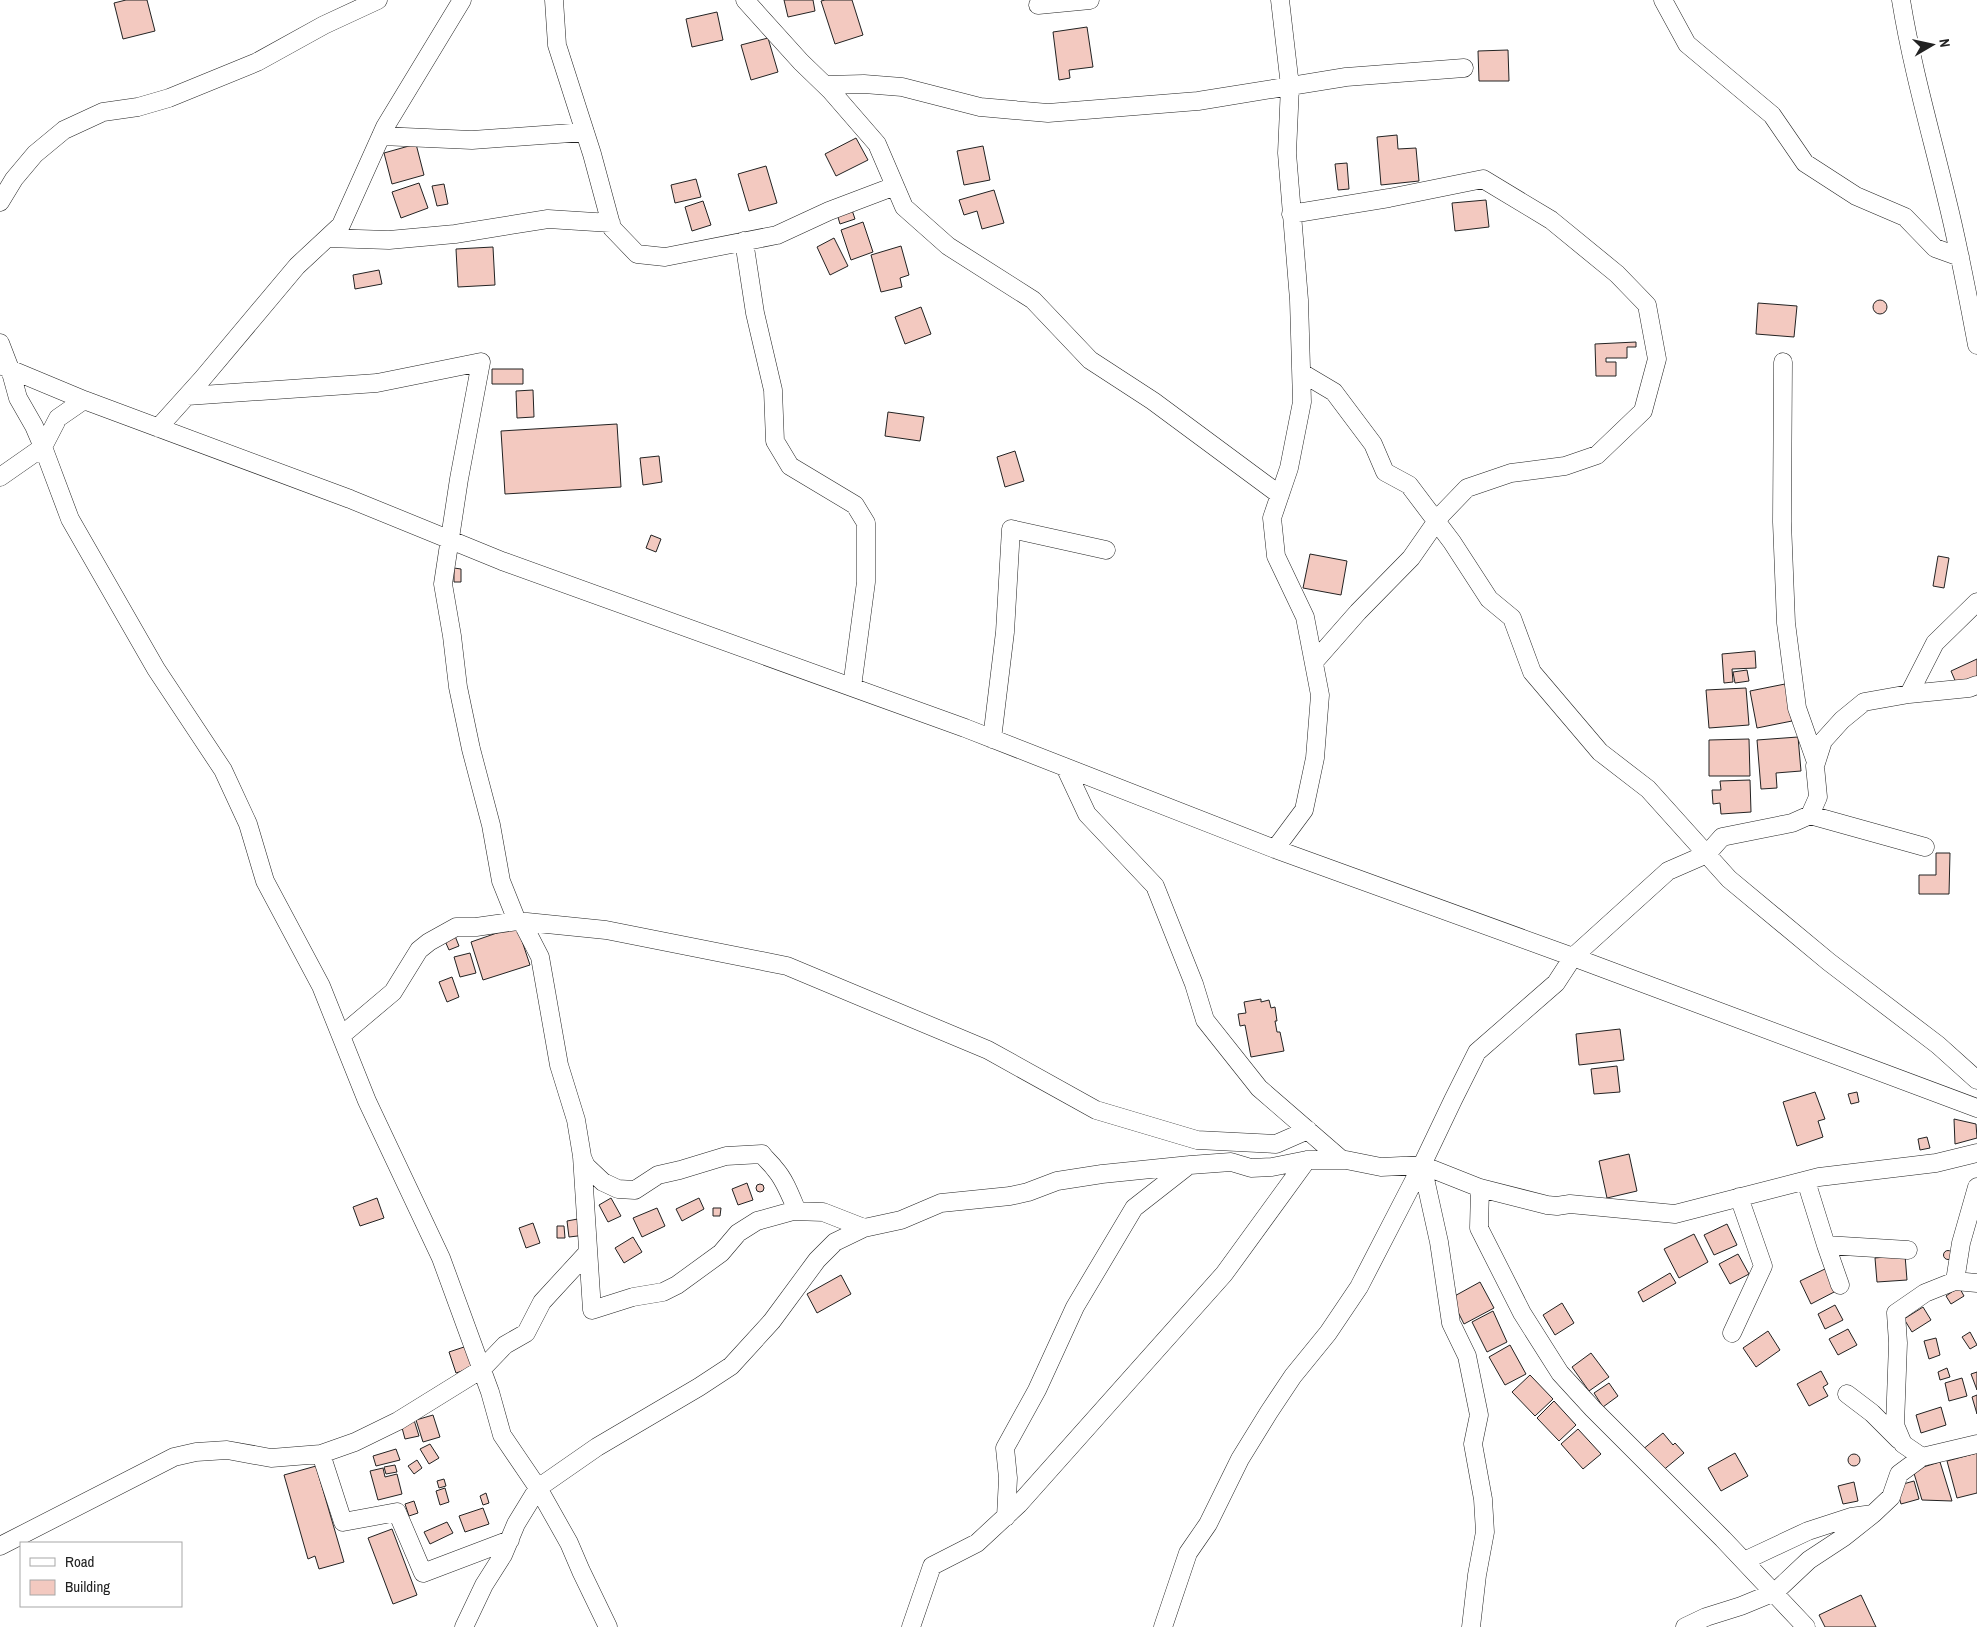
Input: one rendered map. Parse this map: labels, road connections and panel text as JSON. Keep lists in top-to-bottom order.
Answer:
{
  "legend": ["Road", "Building"],
  "north": "right"
}
